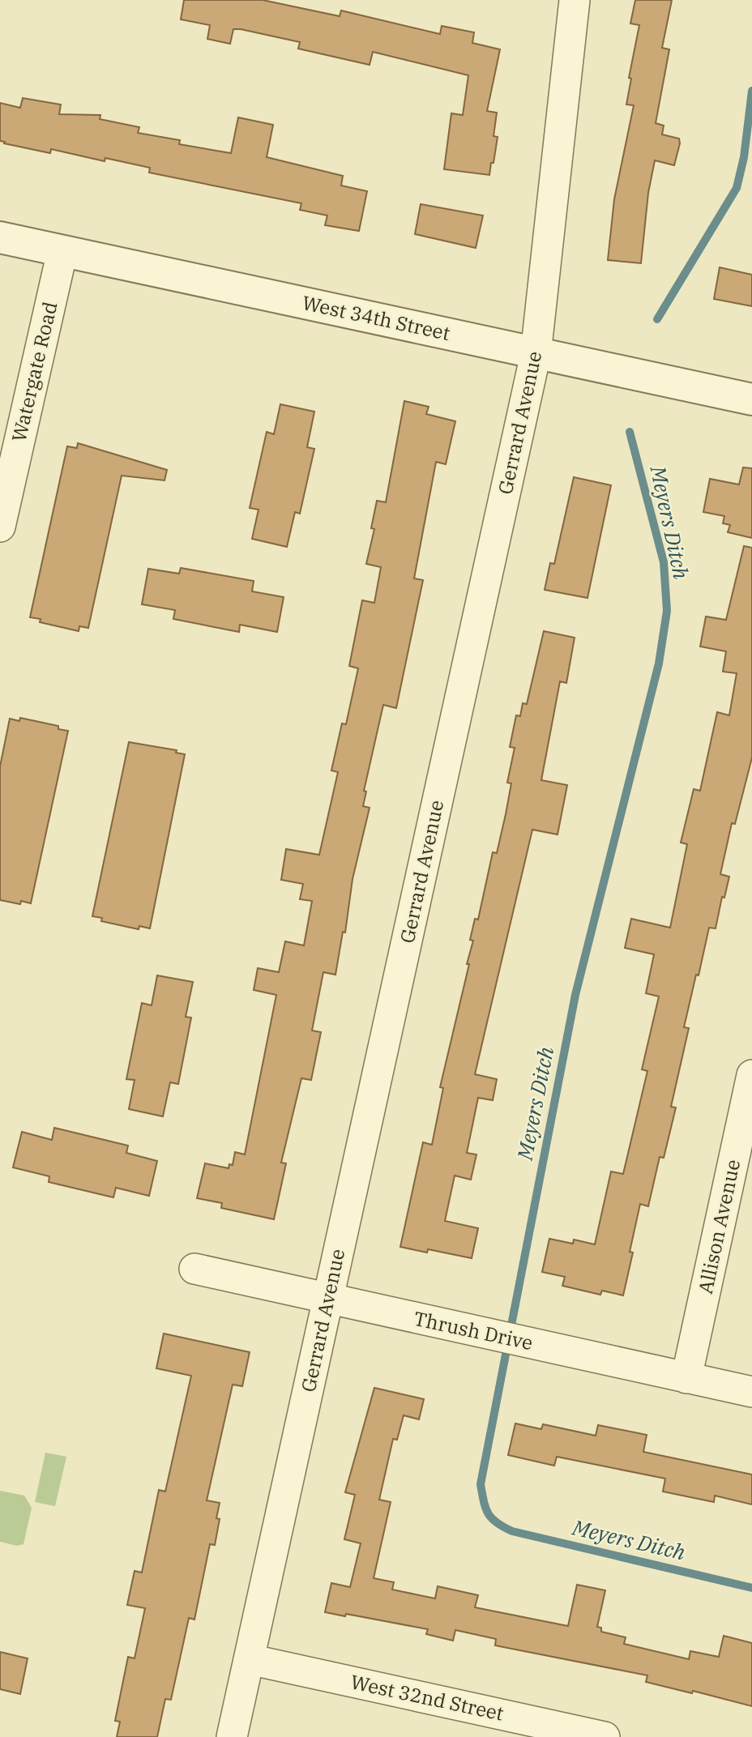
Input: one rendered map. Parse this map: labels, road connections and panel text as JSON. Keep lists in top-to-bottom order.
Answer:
{
  "streets": {
    "street": [
      "West 34th Street",
      "Watergate Road",
      "Gerrard Avenue",
      "Allison Avenue",
      "Thrush Drive",
      "West 32nd Street"
    ]
  },
  "crossings": [
    ["West 34th Street", "Watergate Road"],
    ["West 34th Street", "Gerrard Avenue"],
    ["Gerrard Avenue", "Thrush Drive"],
    ["Gerrard Avenue", "West 32nd Street"],
    ["Allison Avenue", "Thrush Drive"]
  ],
  "water": ["Meyers Ditch"]
}
